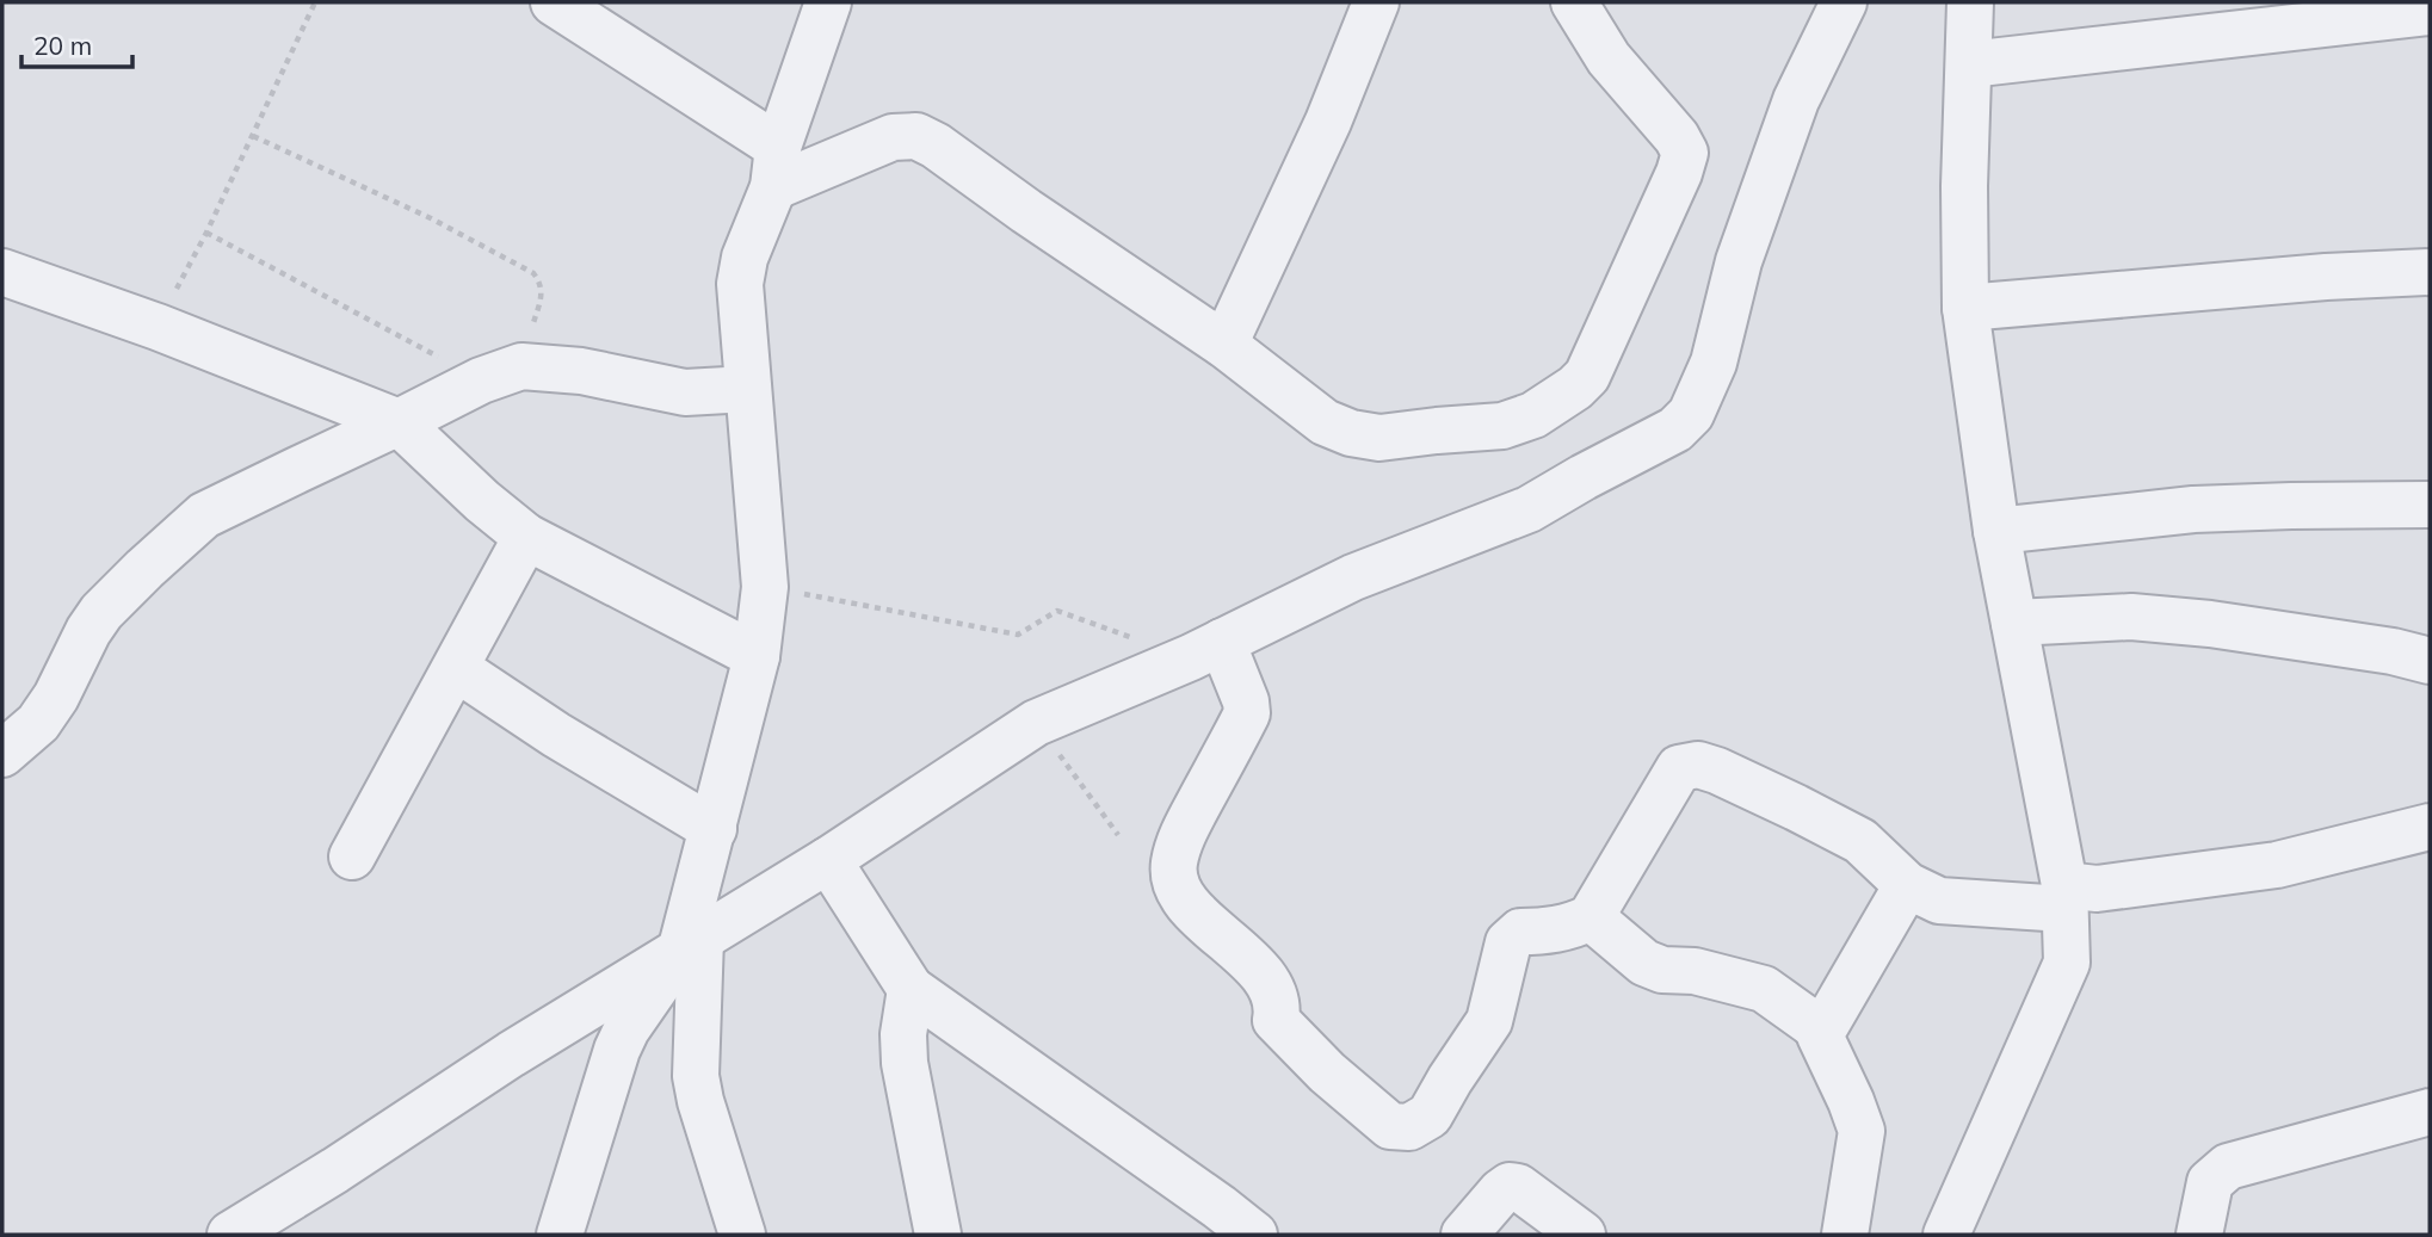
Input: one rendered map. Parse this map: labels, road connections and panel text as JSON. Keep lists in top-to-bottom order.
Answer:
{
  "scale_bar": "20 m"
}
